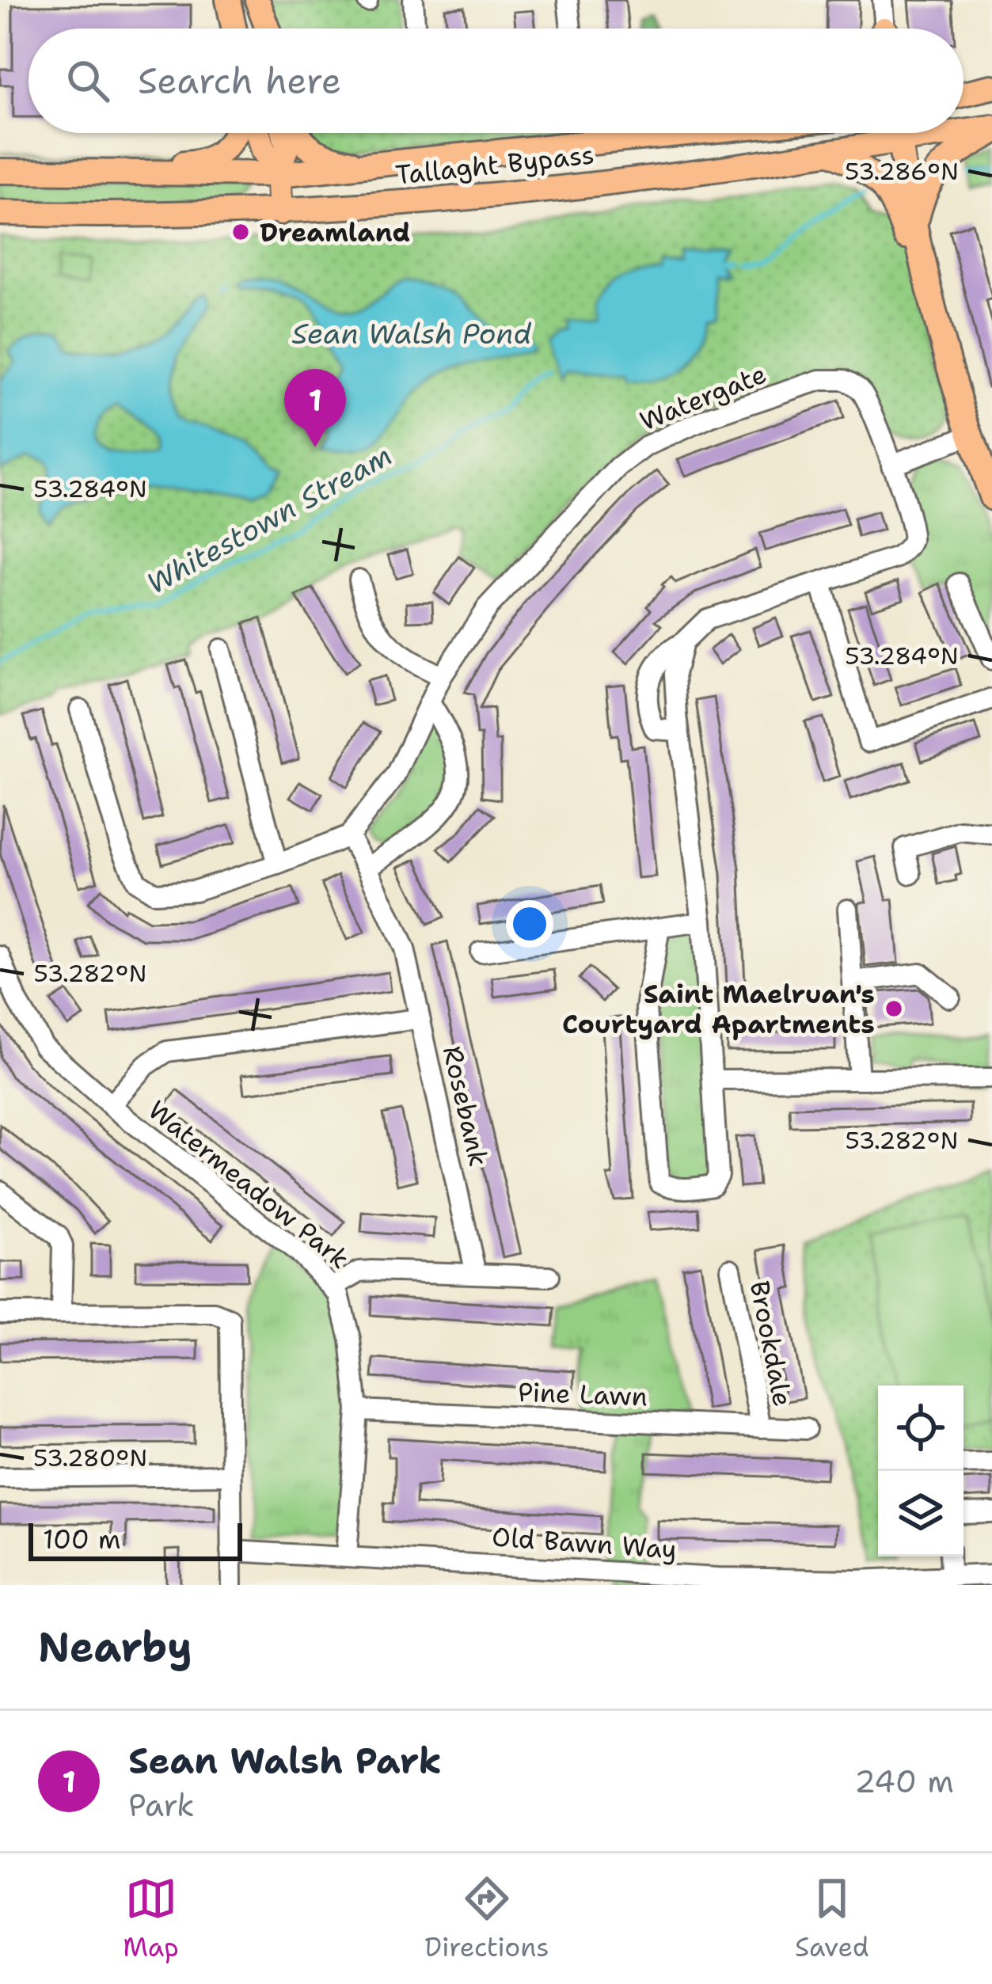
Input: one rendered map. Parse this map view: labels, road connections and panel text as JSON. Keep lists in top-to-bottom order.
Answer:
{
  "streets": {
    "main road": ["Tallaght Bypass"],
    "street": [
      "Watergate",
      "Rosebank",
      "Watermeadow Park",
      "Brookdale",
      "Pine Lawn",
      "Old Bawn Way"
    ]
  },
  "crossings": [
    ["Watermeadow Park", "Pine Lawn"],
    ["Watermeadow Park", "Old Bawn Way"],
    ["Brookdale", "Pine Lawn"]
  ],
  "water": ["Sean Walsh Pond", "Whitestown Stream"],
  "places": ["Dreamland", "Saint Maelruan's Courtyard Apartments"],
  "scale_bar": "100 m",
  "page": {
    "search": "Search here",
    "pins": "1",
    "scale": "100 m",
    "heading": "Nearby",
    "list": [
      {
        "mark": "1",
        "name": "Sean Walsh Park",
        "note": "Park",
        "value": "240 m"
      }
    ],
    "nav": ["Map", "Directions", "Saved"]
  },
  "coordinates": [
    "53.286°N",
    "53.284°N",
    "53.282°N",
    "53.280°N"
  ]
}
